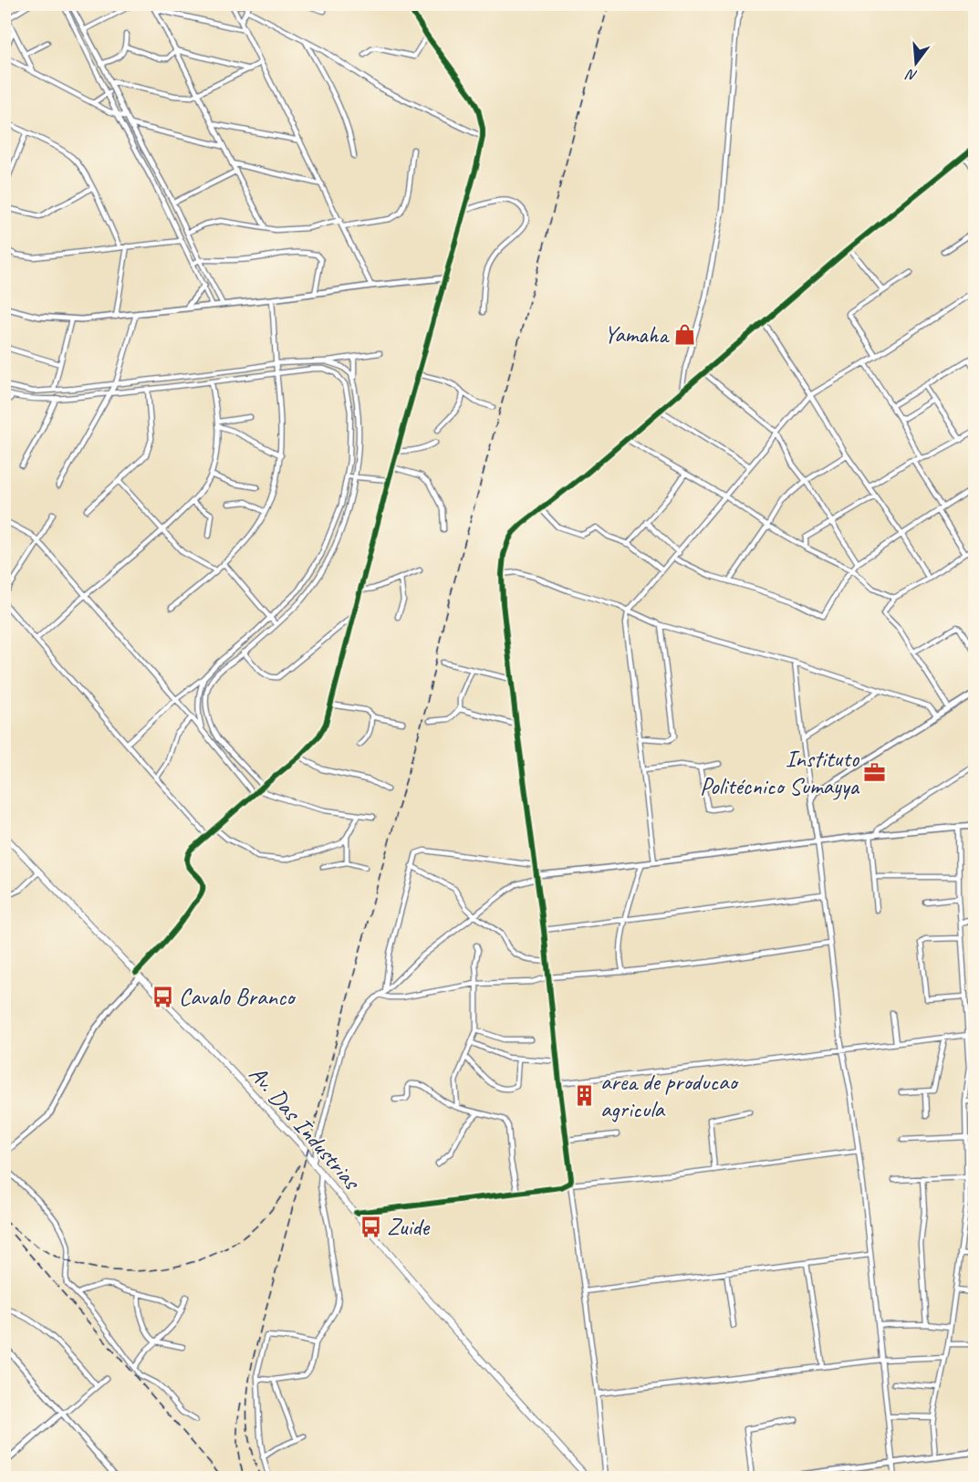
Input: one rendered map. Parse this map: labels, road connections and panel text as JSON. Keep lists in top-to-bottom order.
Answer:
{
  "streets": {
    "main road": ["Av. Das Industrias"]
  },
  "places": {
    "shop": ["Yamaha"],
    "office": ["Instituto Politécnico Sumayya"],
    "bus stop": ["Cavalo Branco", "Zuide"],
    "building": ["area de producao agricula"]
  },
  "north": "bottom"
}
